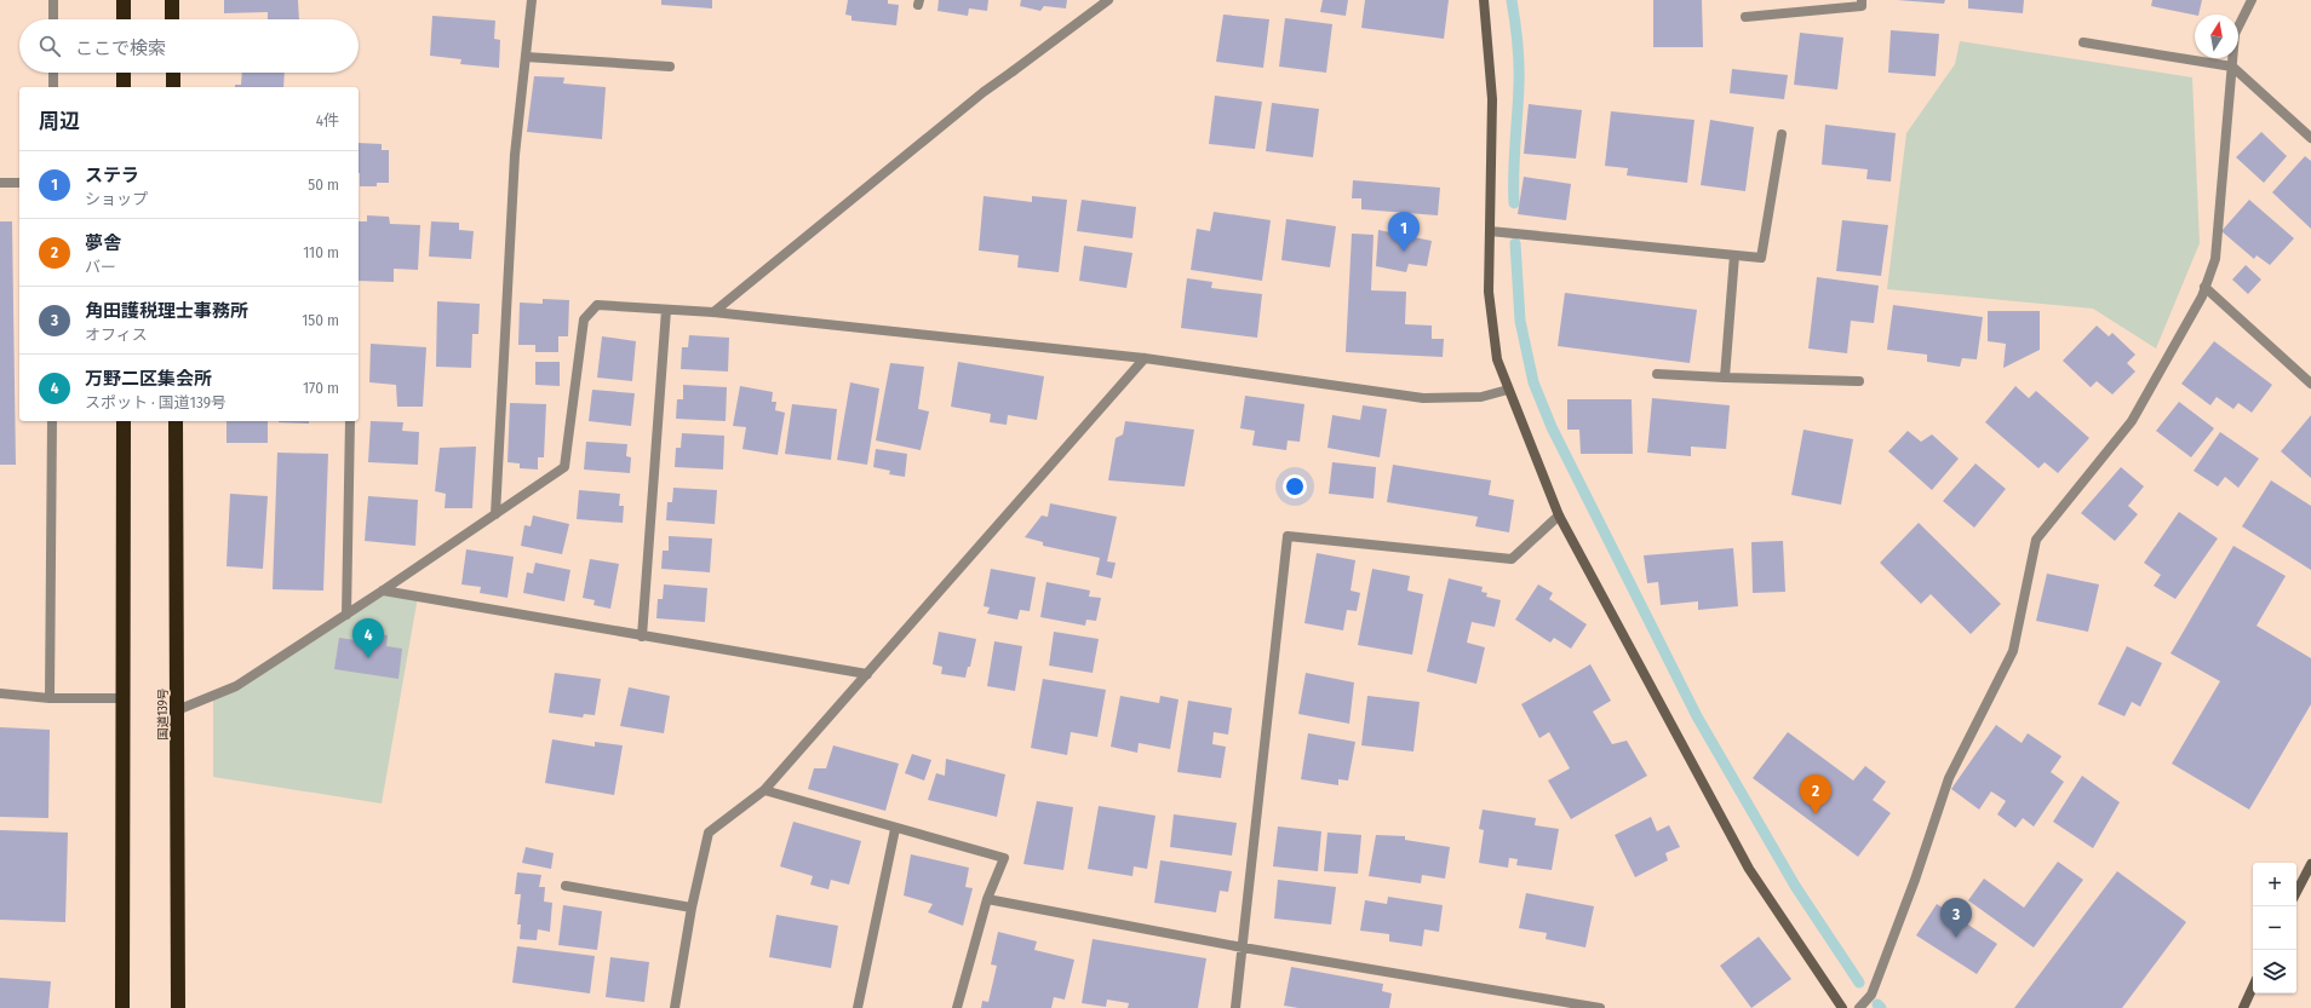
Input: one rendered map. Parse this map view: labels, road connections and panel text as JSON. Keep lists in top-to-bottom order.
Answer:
{
  "streets": {
    "highway": ["国道139号"]
  },
  "north": "top",
  "page": {
    "search": "ここで検索",
    "heading": ["周辺", "4件"],
    "list": [
      {
        "mark": "1",
        "name": "ステラ",
        "note": "ショップ",
        "value": "50 m"
      },
      {
        "mark": "2",
        "name": "夢舎",
        "note": "バー",
        "value": "110 m"
      },
      {
        "mark": "3",
        "name": "角田護税理士事務所",
        "note": "オフィス",
        "value": "150 m"
      },
      {
        "mark": "4",
        "name": "万野二区集会所",
        "note": "スポット · 国道139号",
        "value": "170 m"
      }
    ],
    "pins": [
      "1",
      "4",
      "2",
      "3"
    ],
    "map_buttons": ["+", "−"]
  }
}
